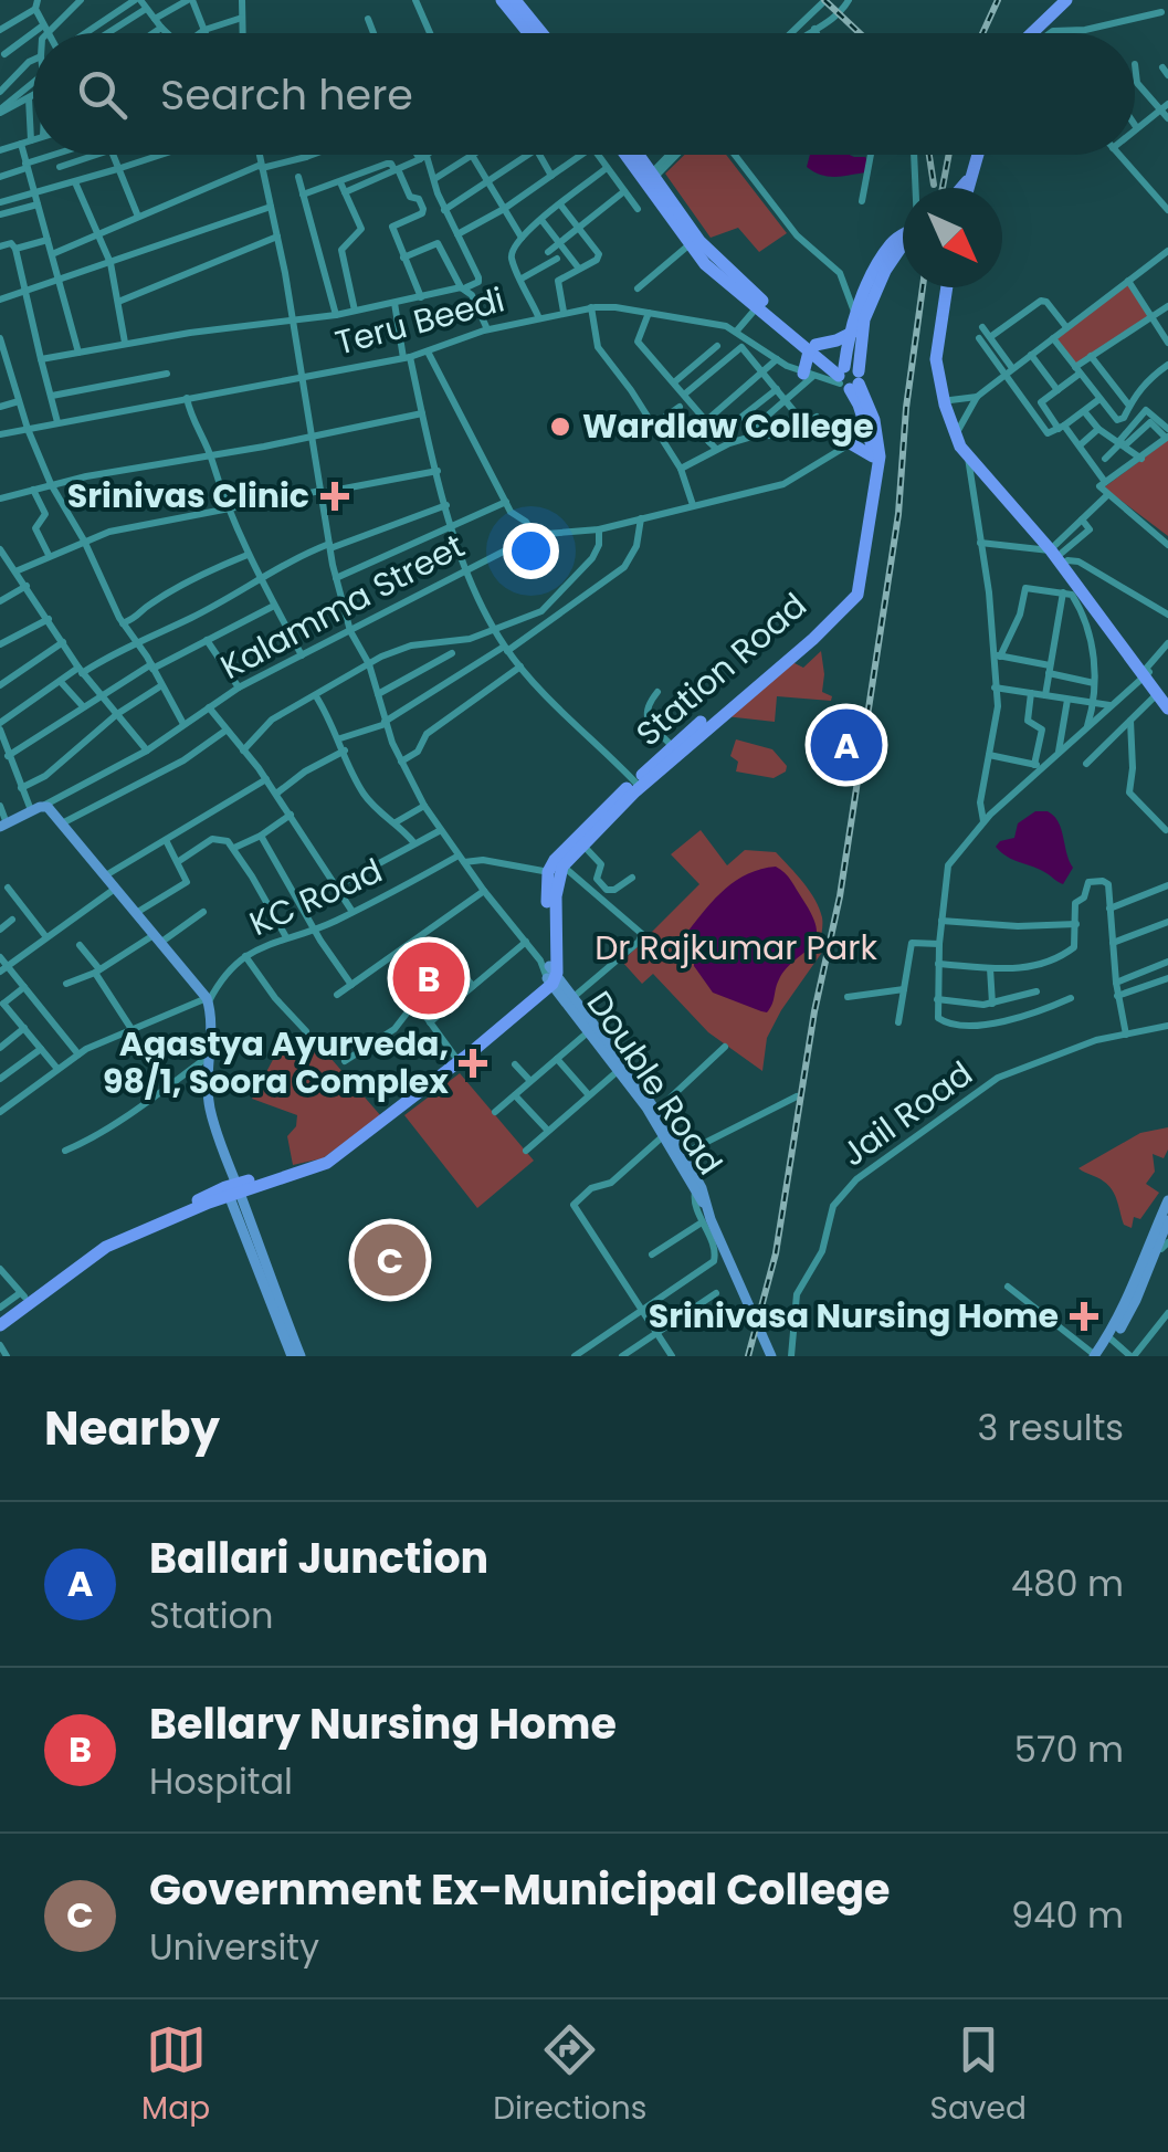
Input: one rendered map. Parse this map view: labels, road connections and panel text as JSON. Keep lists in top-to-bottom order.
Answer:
{
  "streets": {
    "highway": ["Station Road"],
    "main road": ["Double Road"],
    "street": [
      "Teru Beedi",
      "Kalamma Street",
      "KC Road",
      "Jail Road"
    ]
  },
  "crossings": [
    ["Teru Beedi", "Station Road"],
    ["Kalamma Street", "Station Road"]
  ],
  "parks": ["Dr Rajkumar Park"],
  "places": {
    "other": ["Wardlaw College"],
    "health": ["Srinivas Clinic", "Agastya Ayurveda, 98/1, Soora Complex", "Srinivasa Nursing Home"]
  },
  "north": "bottom right",
  "page": {
    "search": "Search here",
    "pins": ["A", "B", "C"],
    "heading": ["Nearby", "3 results"],
    "list": [
      {
        "mark": "A",
        "name": "Ballari Junction",
        "note": "Station",
        "value": "480 m"
      },
      {
        "mark": "B",
        "name": "Bellary Nursing Home",
        "note": "Hospital",
        "value": "570 m"
      },
      {
        "mark": "C",
        "name": "Government Ex-Municipal College",
        "note": "University",
        "value": "940 m"
      }
    ],
    "nav": ["Map", "Directions", "Saved"]
  }
}
